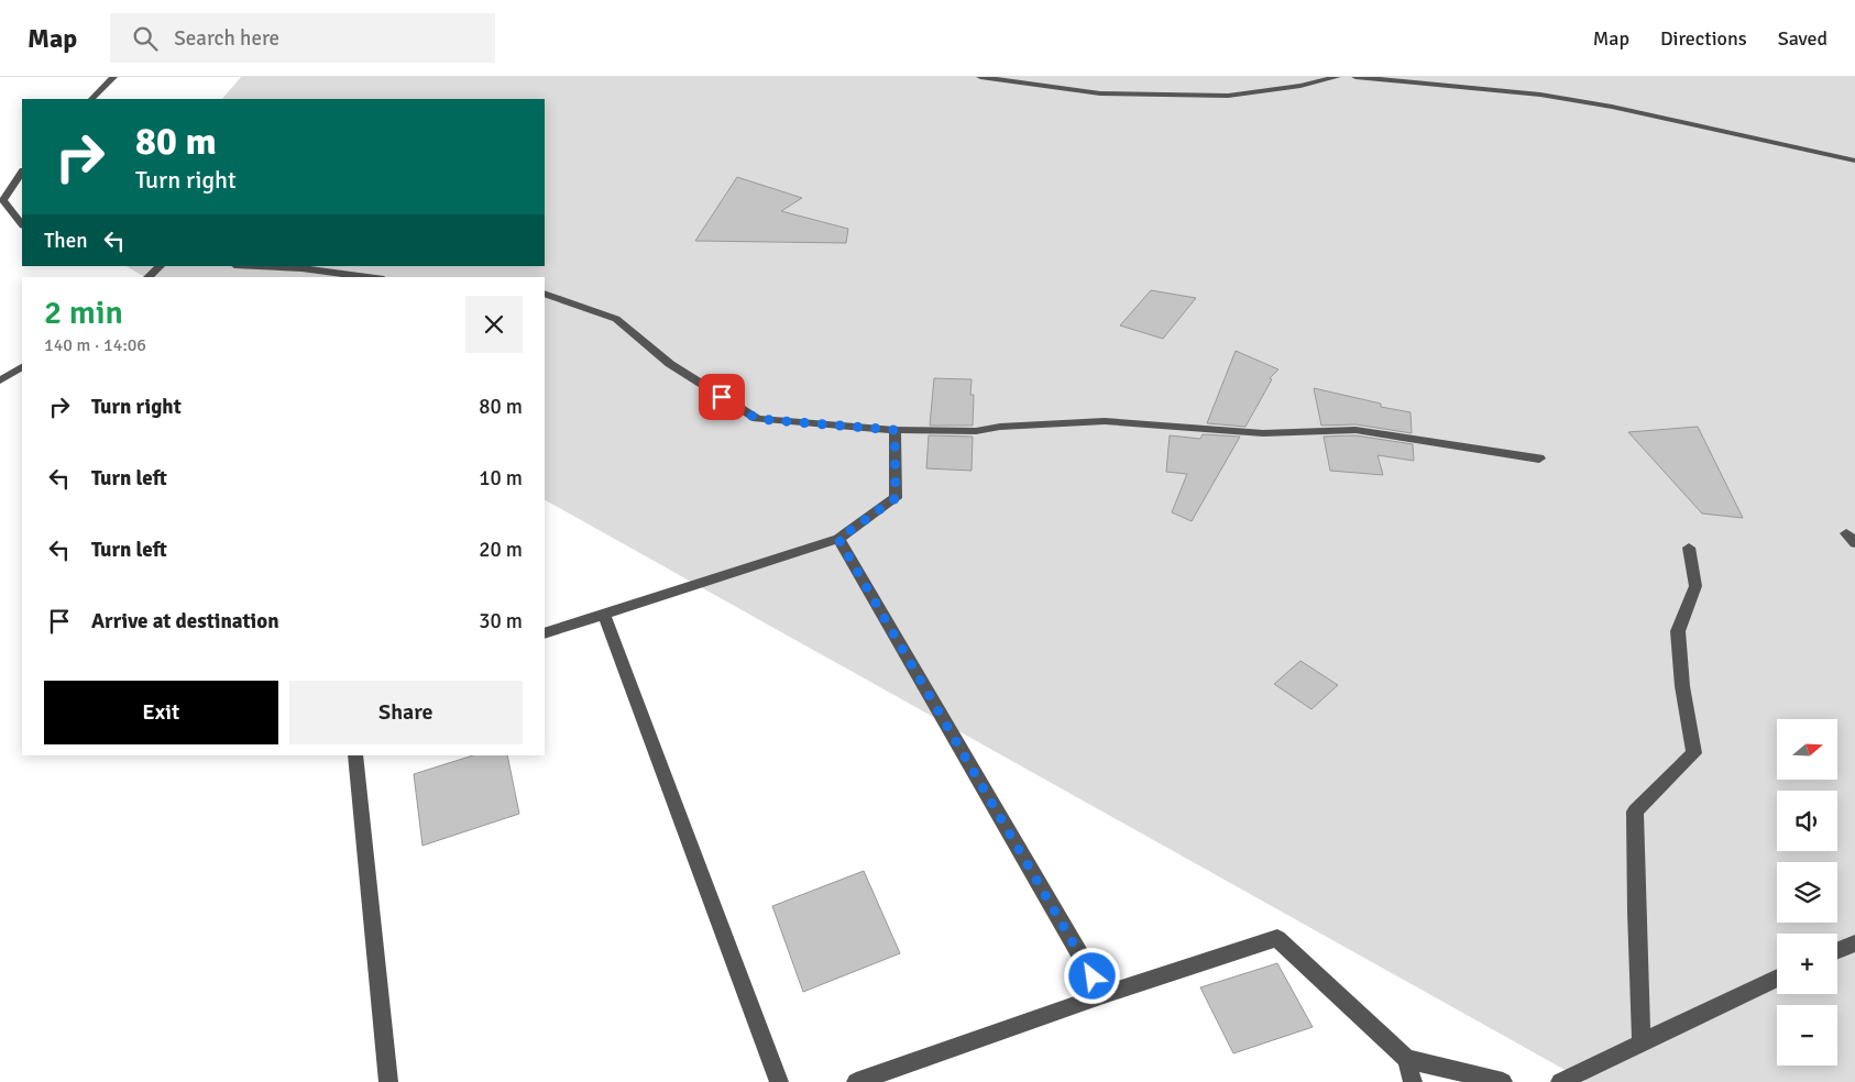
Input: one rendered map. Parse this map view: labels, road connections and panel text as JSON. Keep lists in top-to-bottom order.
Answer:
{
  "north": "right",
  "page": {
    "header": "Map",
    "search": "Search here",
    "nav": ["Map", "Directions", "Saved"],
    "turn": ["80 m", "Turn right"],
    "then": "Then",
    "heading": ["2 min", "140 m · 14:06"],
    "list": [
      {
        "name": "Turn right",
        "value": "80 m"
      },
      {
        "name": "Turn left",
        "value": "10 m"
      },
      {
        "name": "Turn left",
        "value": "20 m"
      },
      {
        "name": "Arrive at destination",
        "value": "30 m"
      }
    ],
    "buttons": ["Exit", "Share"],
    "map_buttons": ["+", "−"]
  }
}
